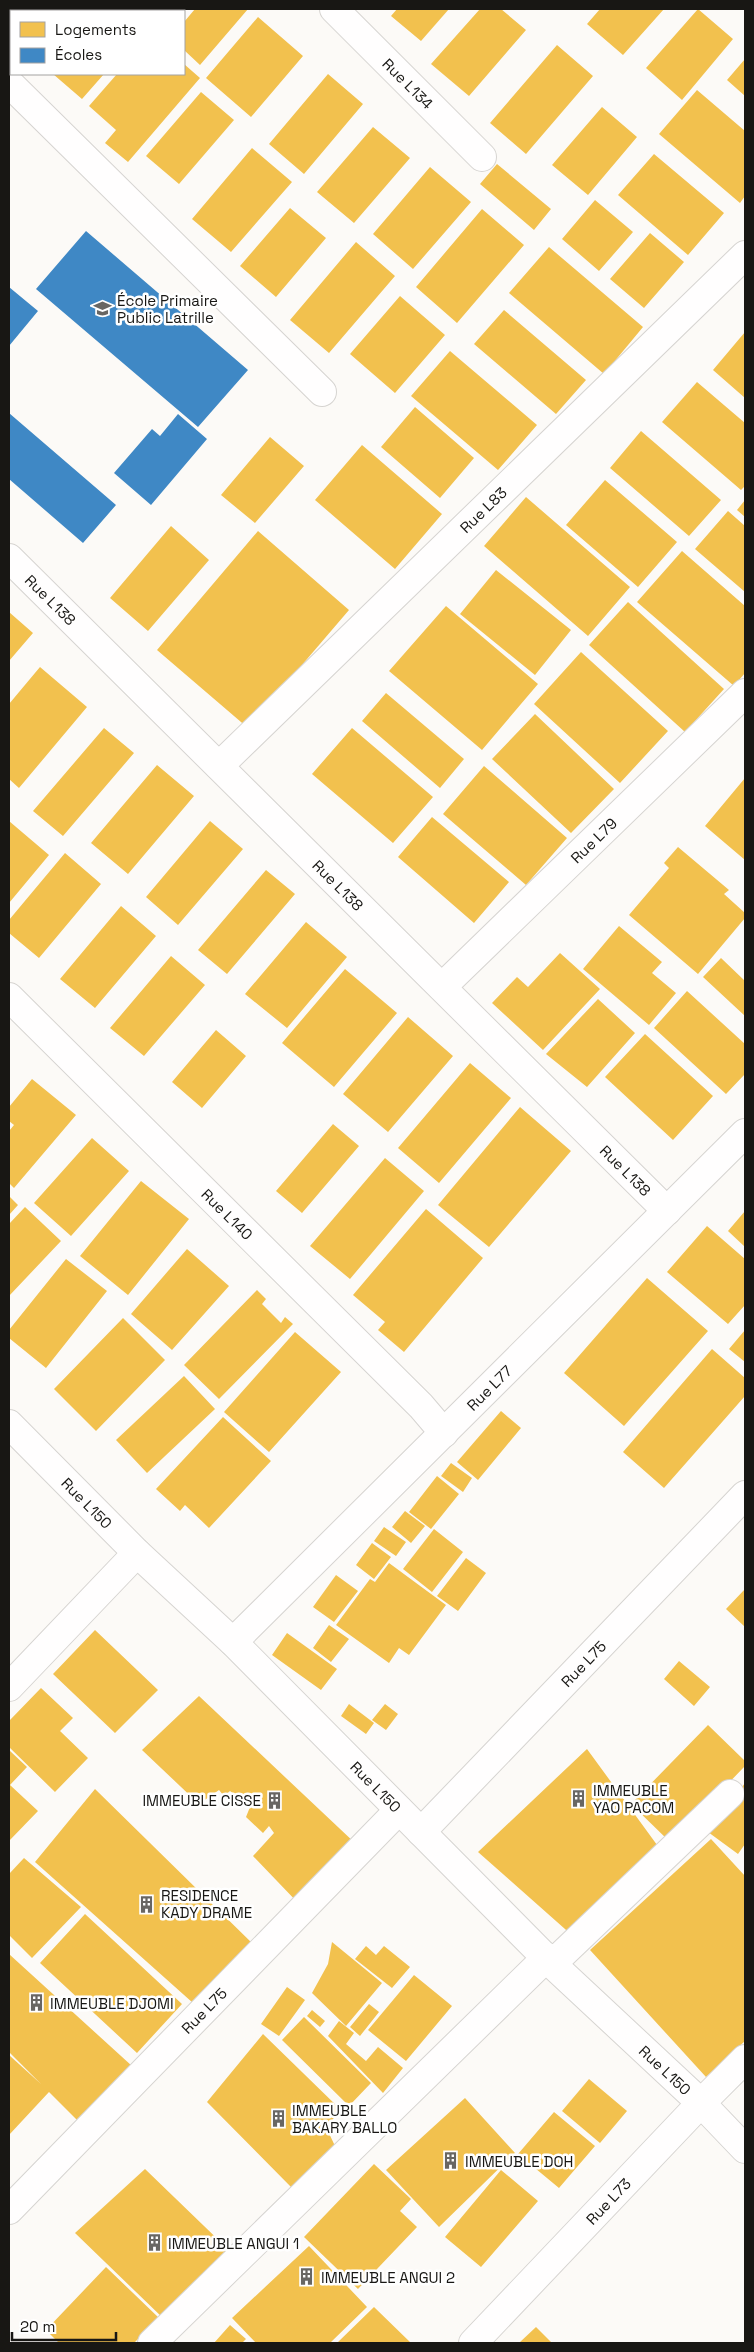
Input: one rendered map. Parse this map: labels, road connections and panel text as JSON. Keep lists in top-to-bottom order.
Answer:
{
  "streets": {
    "street": [
      "Rue L134",
      "Rue L83",
      "Rue L138",
      "Rue L79",
      "Rue L140",
      "Rue L77",
      "Rue L150",
      "Rue L75",
      "Rue L73"
    ]
  },
  "crossings": [
    ["Rue L83", "Rue L138"],
    ["Rue L138", "Rue L79"],
    ["Rue L138", "Rue L77"],
    ["Rue L140", "Rue L77"],
    ["Rue L77", "Rue L150"],
    ["Rue L150", "Rue L75"],
    ["Rue L150", "Rue L73"]
  ],
  "places": {
    "school or university": ["École Primaire Public Latrille"],
    "building": [
      "IMMEUBLE YAO PACOM",
      "IMMEUBLE CISSE",
      "RESIDENCE KADY DRAME",
      "IMMEUBLE DJOMI",
      "IMMEUBLE BAKARY BALLO",
      "IMMEUBLE DOH",
      "IMMEUBLE ANGUI 1",
      "IMMEUBLE ANGUI 2"
    ]
  },
  "legend": ["Logements", "Écoles"],
  "scale_bar": "20 m"
}
